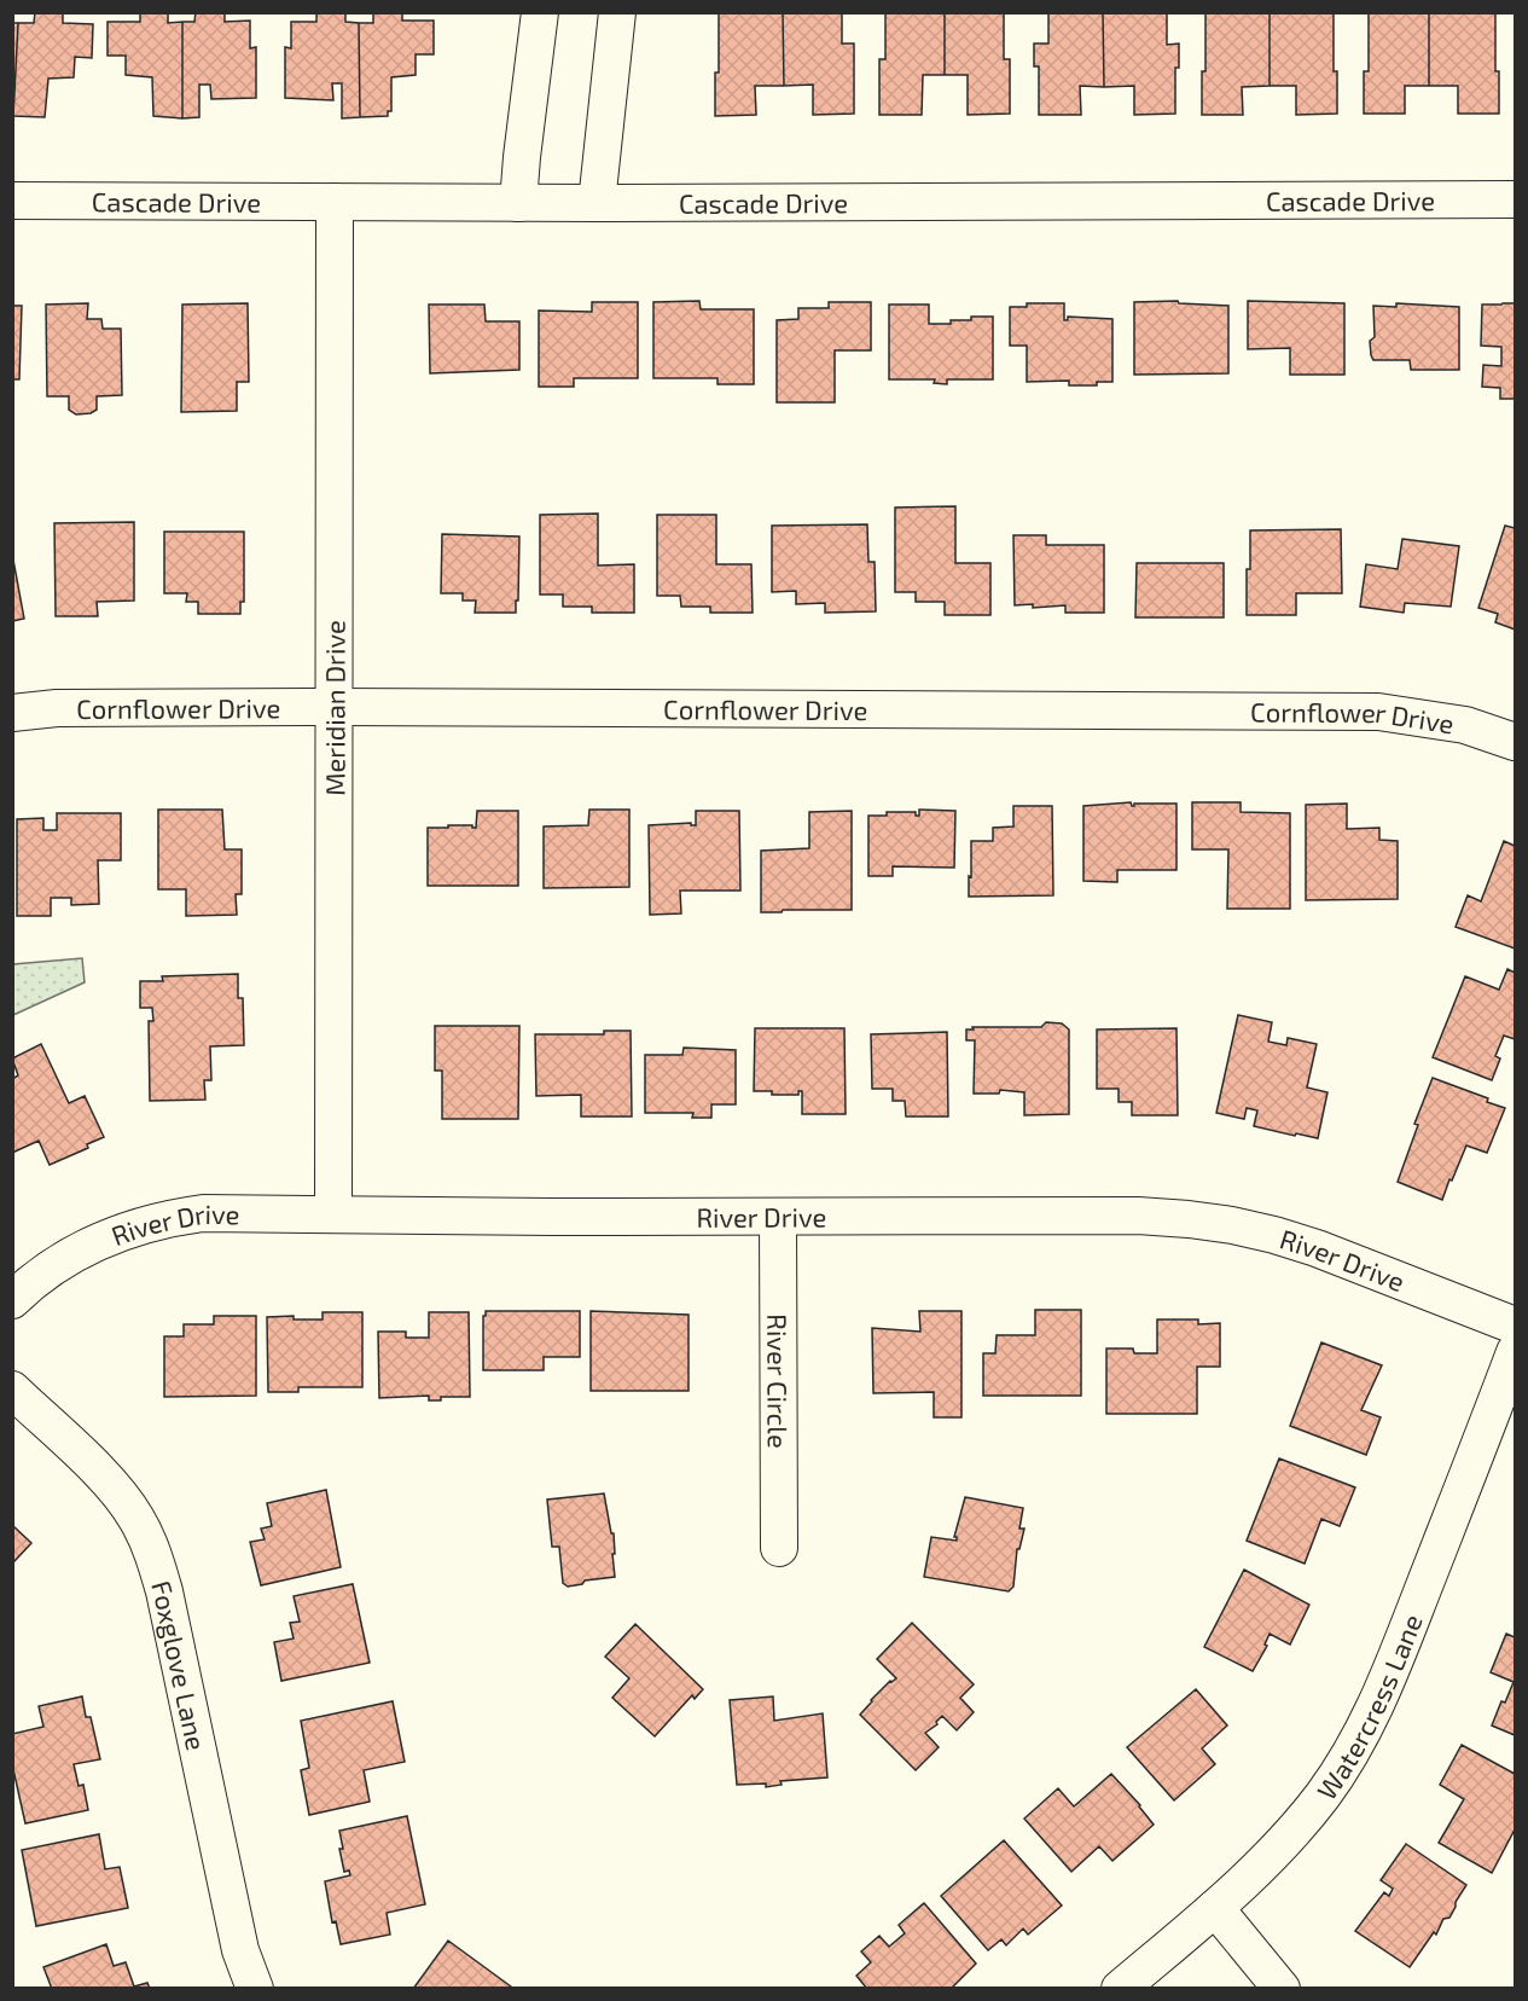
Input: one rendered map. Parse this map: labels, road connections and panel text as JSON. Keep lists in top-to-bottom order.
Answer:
{
  "streets": {
    "street": [
      "Cascade Drive",
      "Cornflower Drive",
      "Meridian Drive",
      "River Drive",
      "River Circle",
      "Foxglove Lane",
      "Watercress Lane"
    ]
  },
  "crossings": [
    ["Cascade Drive", "Meridian Drive"],
    ["Cornflower Drive", "Meridian Drive"],
    ["Meridian Drive", "River Drive"],
    ["River Drive", "River Circle"]
  ]
}
